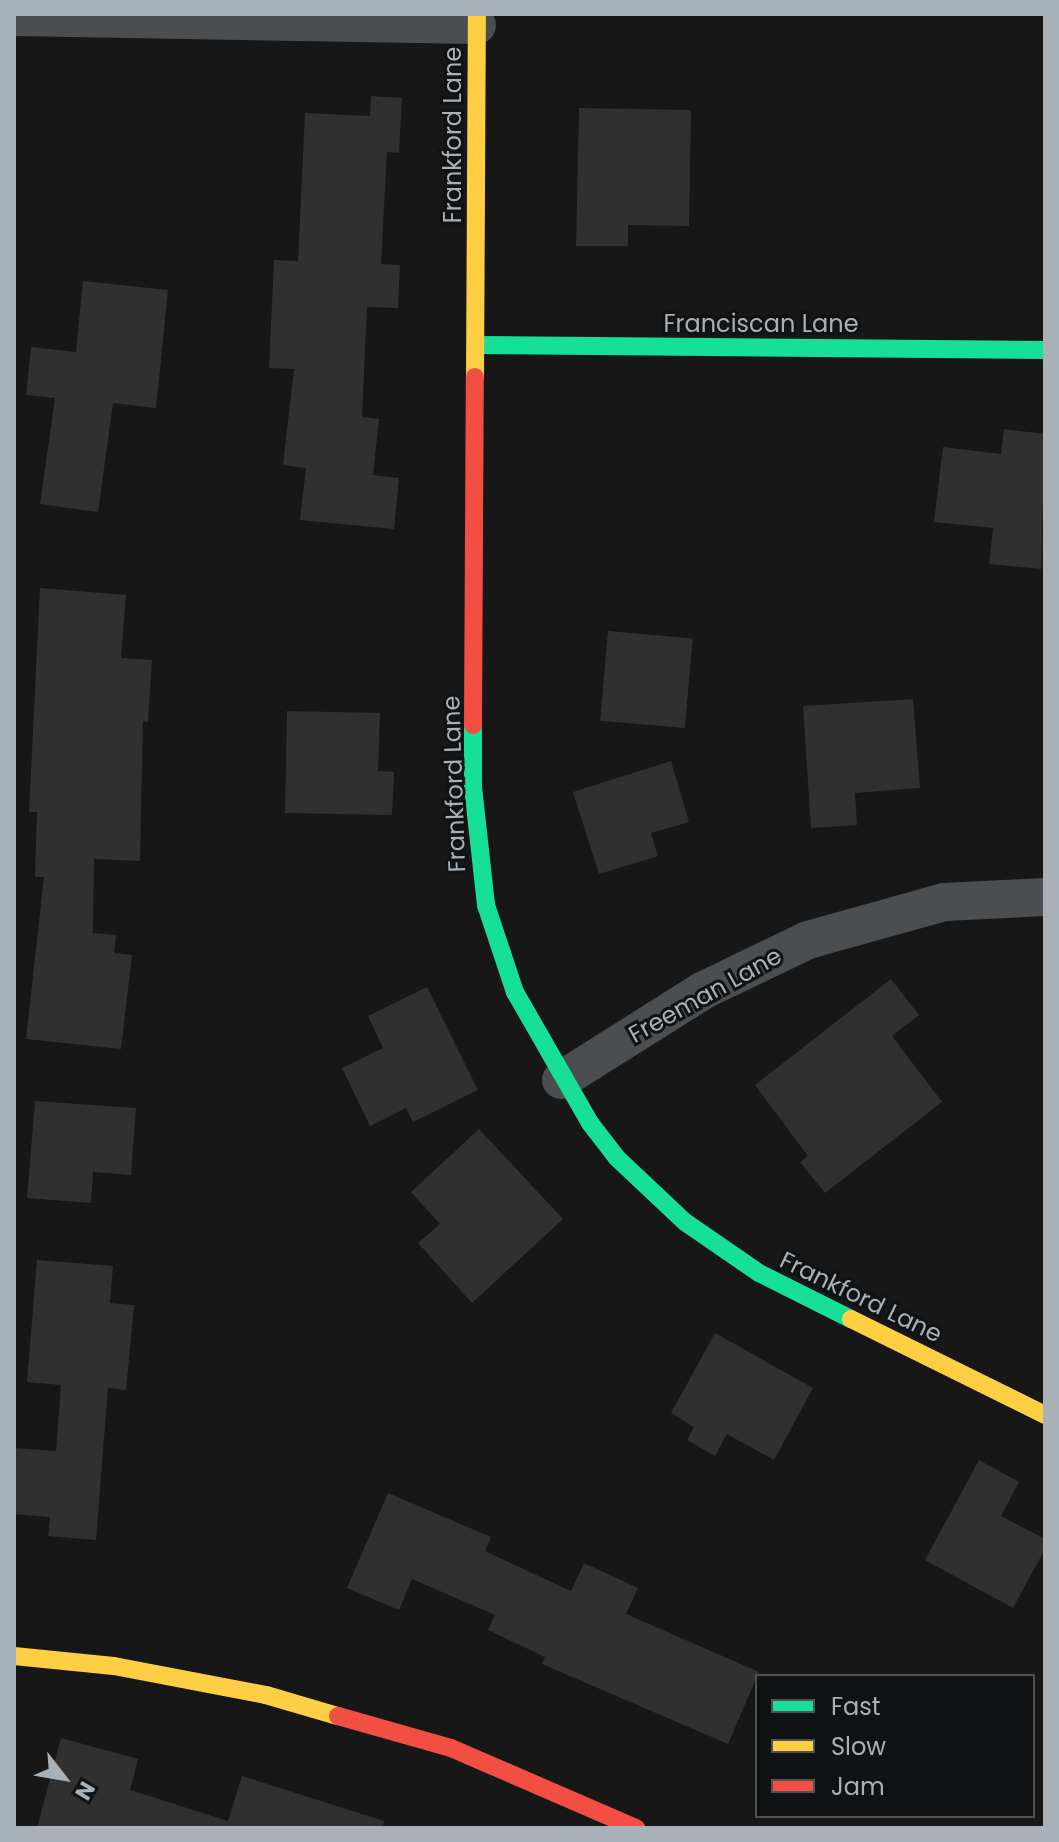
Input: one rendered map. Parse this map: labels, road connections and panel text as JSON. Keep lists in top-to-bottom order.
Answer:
{
  "streets": {
    "street": ["Frankford Lane", "Franciscan Lane", "Freeman Lane"]
  },
  "crossings": [
    ["Frankford Lane", "Franciscan Lane"],
    ["Frankford Lane", "Freeman Lane"]
  ],
  "legend": ["Fast", "Slow", "Jam"],
  "north": "bottom right"
}
